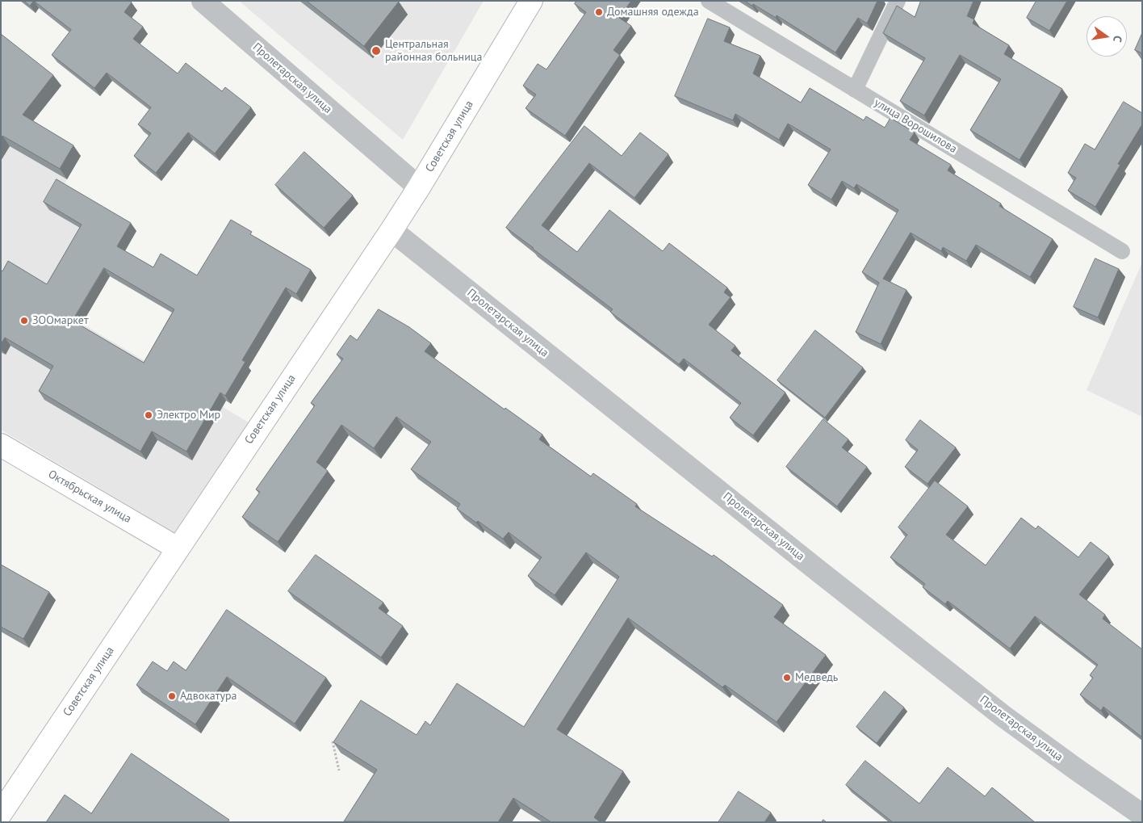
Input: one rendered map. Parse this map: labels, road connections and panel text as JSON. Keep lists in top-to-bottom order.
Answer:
{
  "streets": {
    "street": ["Пролетарская улица", "Советская улица", "Октябрьская улица"],
    "lane": ["улица Ворошилова"]
  },
  "crossings": [
    ["Пролетарская улица", "Советская улица"],
    ["Советская улица", "Октябрьская улица"]
  ],
  "places": [
    "Домашняя одежда",
    "Центральная районная больница",
    "ЗООмаркет",
    "Электро Мир",
    "Медведь",
    "Адвокатура"
  ],
  "north": "right"
}
